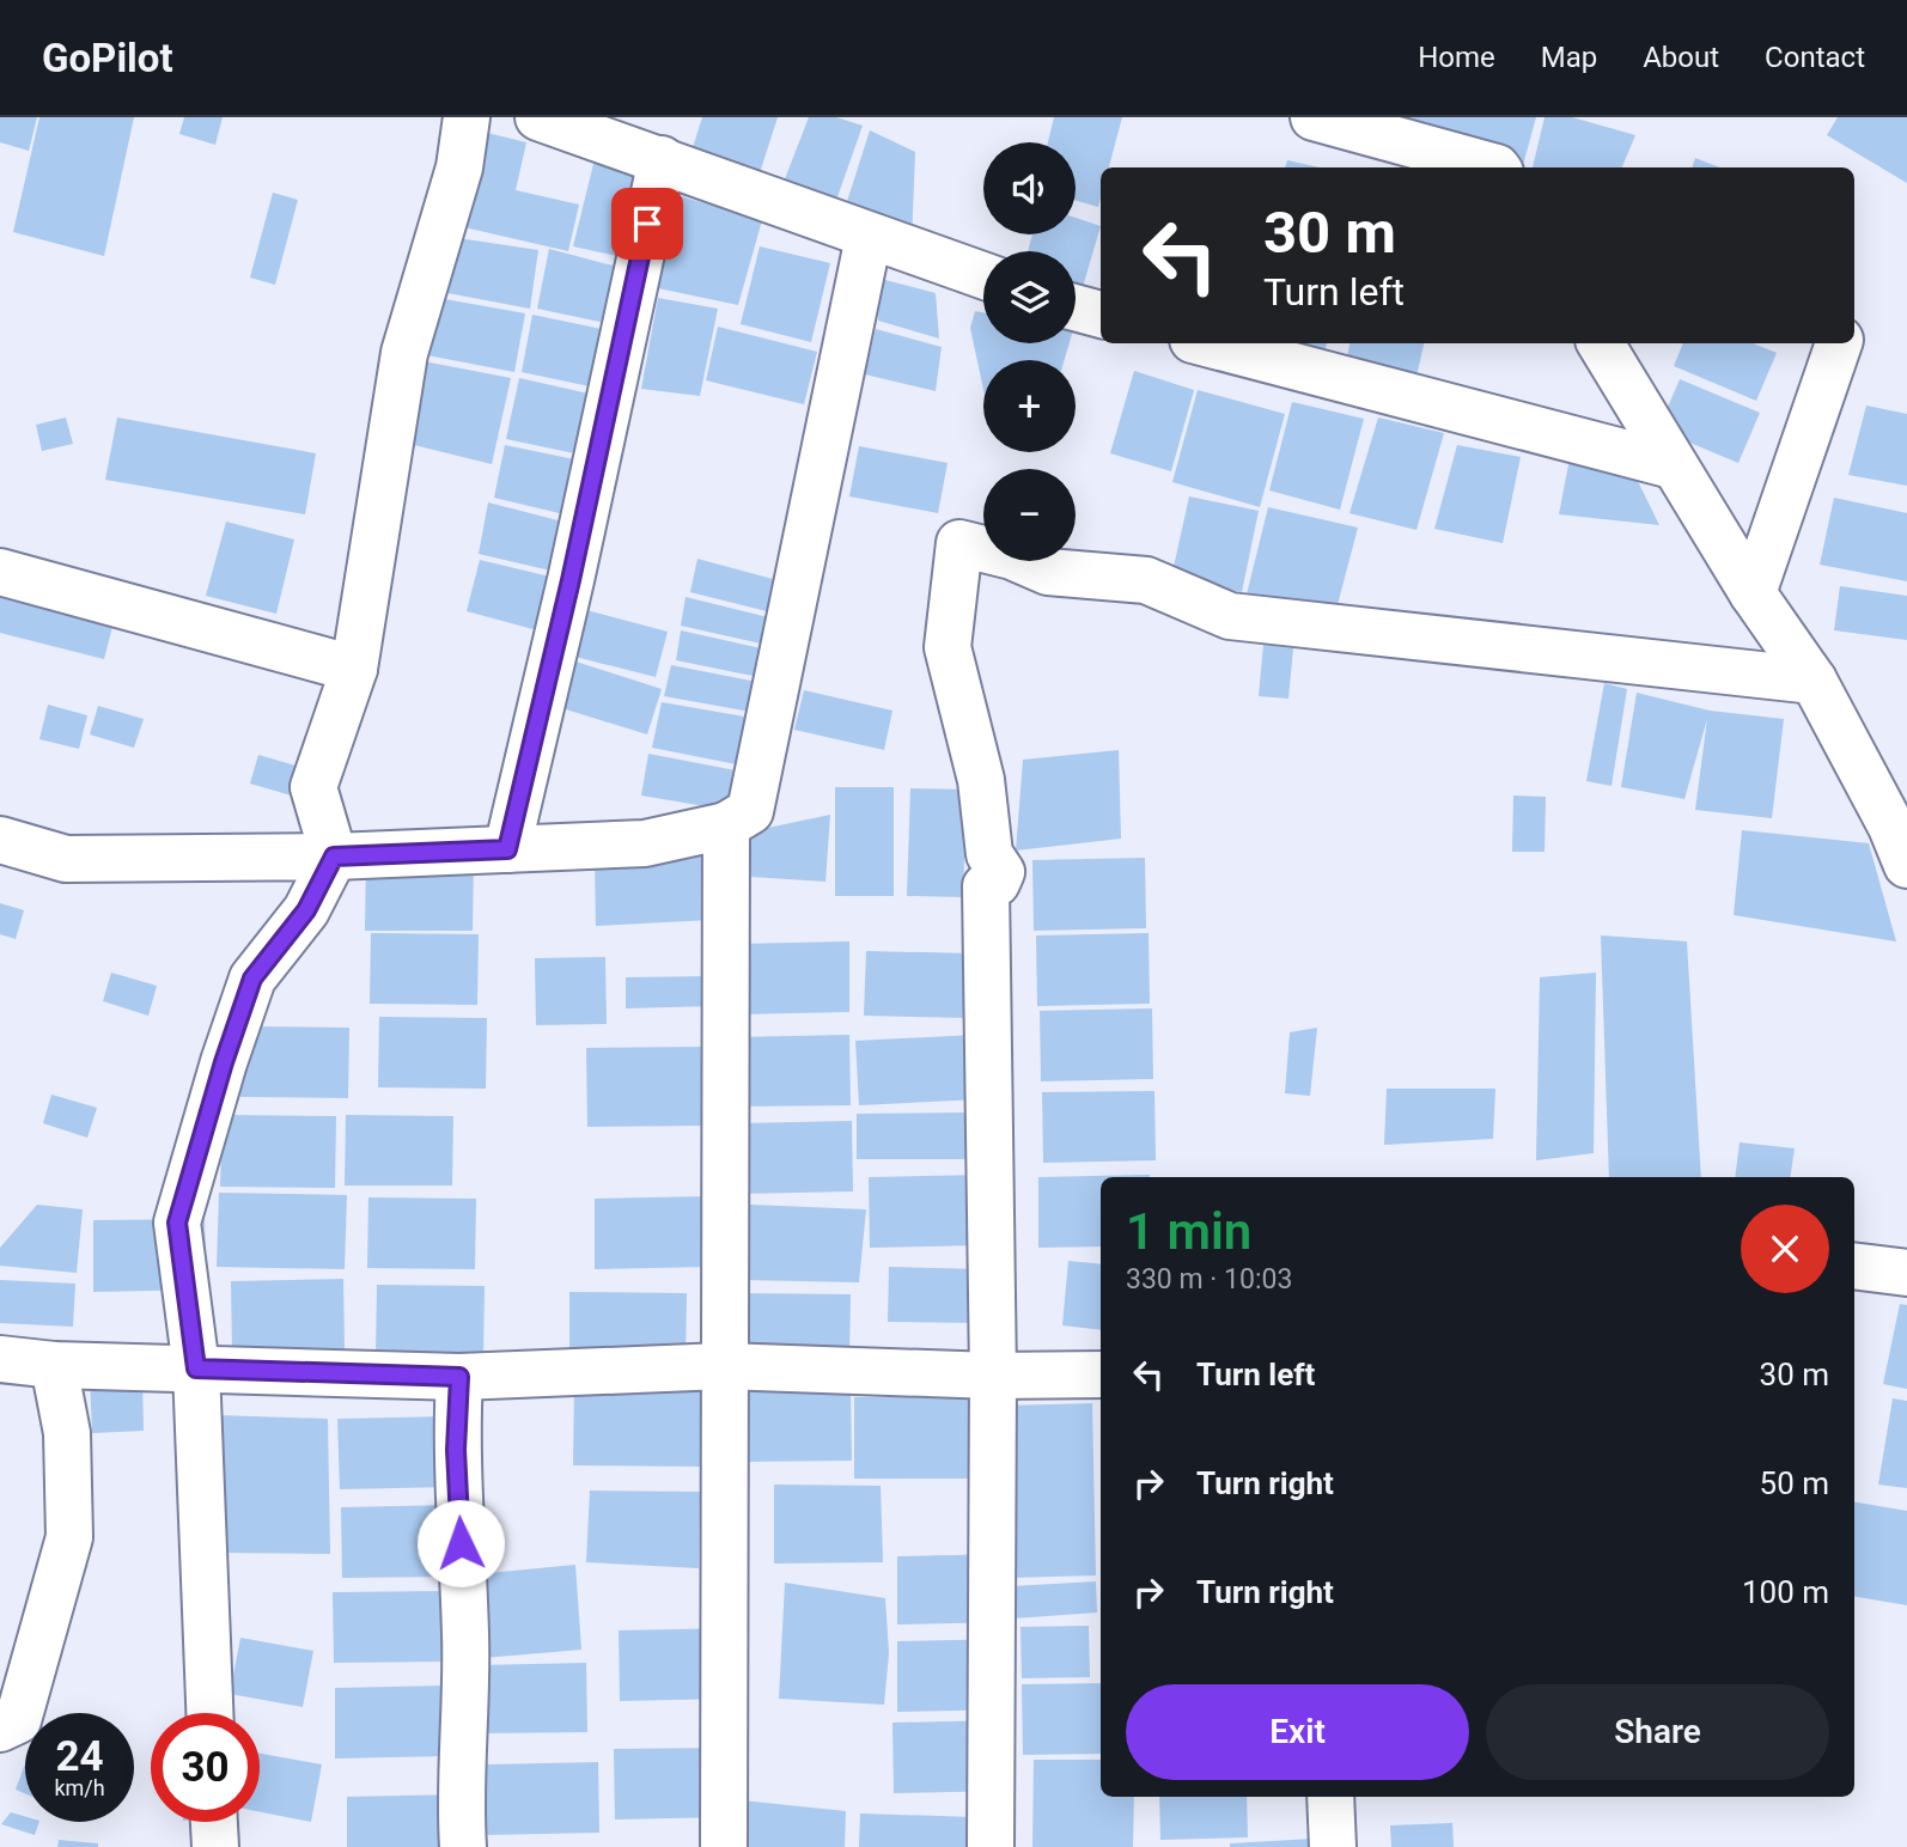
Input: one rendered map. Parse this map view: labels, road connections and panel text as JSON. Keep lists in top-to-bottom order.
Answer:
{
  "page": {
    "header": "GoPilot",
    "nav": [
      "Home",
      "Map",
      "About",
      "Contact"
    ],
    "map_buttons": ["+", "−"],
    "turn": ["30 m", "Turn left"],
    "heading": ["1 min", "330 m · 10:03"],
    "list": [
      {
        "name": "Turn left",
        "value": "30 m"
      },
      {
        "name": "Turn right",
        "value": "50 m"
      },
      {
        "name": "Turn right",
        "value": "100 m"
      }
    ],
    "buttons": ["Exit", "Share"],
    "speed": "24 km/h",
    "limit": "30"
  }
}
